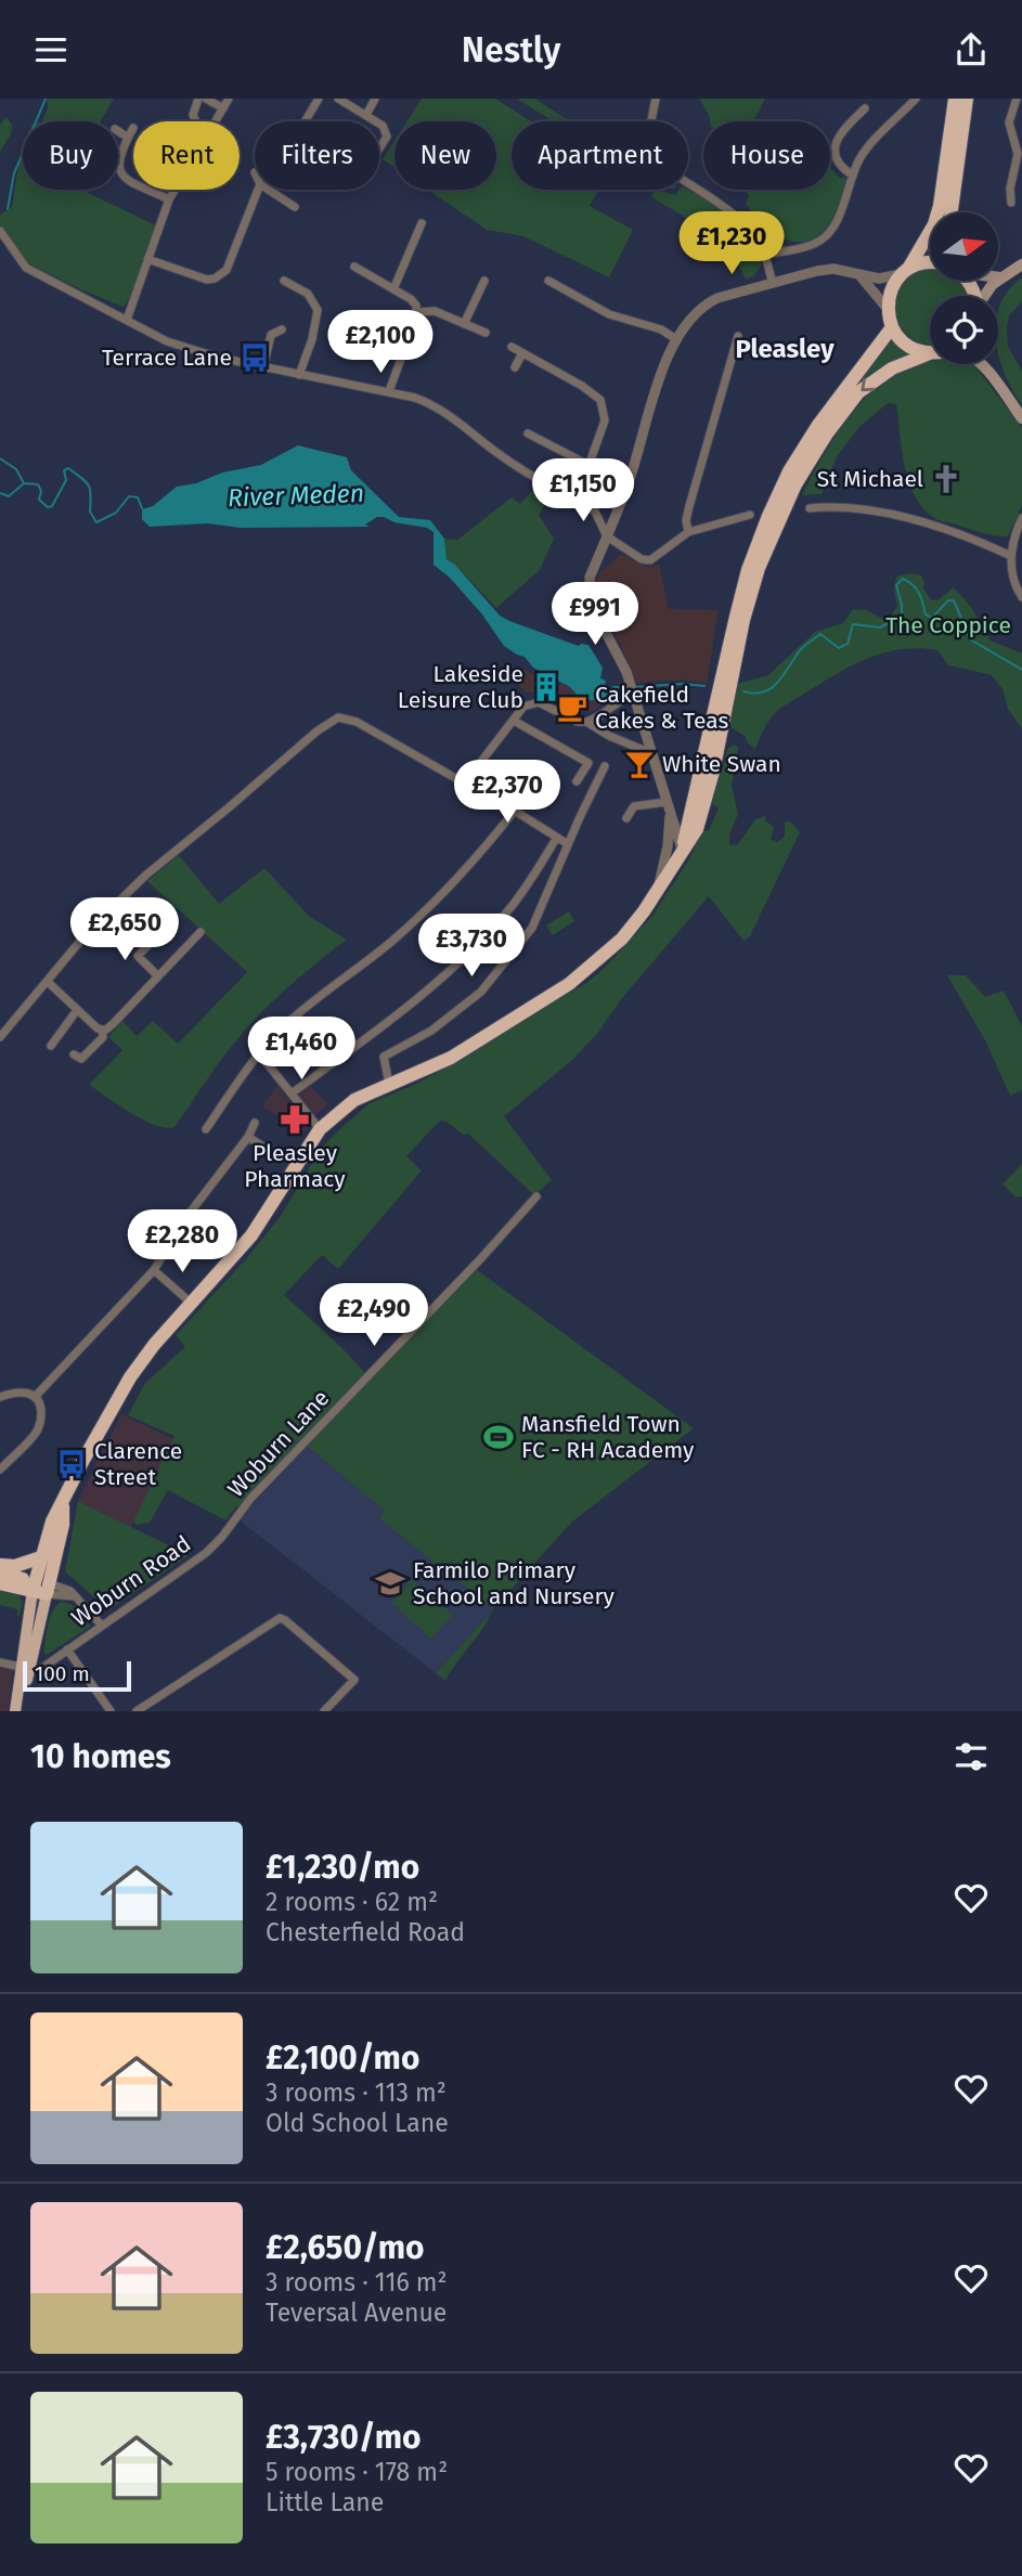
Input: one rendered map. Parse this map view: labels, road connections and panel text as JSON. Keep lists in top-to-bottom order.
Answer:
{
  "streets": {
    "street": ["Woburn Lane", "Woburn Road"]
  },
  "crossings": [
    ["Woburn Lane", "Woburn Road"]
  ],
  "districts": ["Pleasley"],
  "water": ["River Meden"],
  "parks": ["The Coppice"],
  "places": {
    "bus stop": ["Terrace Lane", "Clarence Street"],
    "church": ["St Michael"],
    "building": ["Lakeside Leisure Club"],
    "cafe": ["Cakefield Cakes & Teas"],
    "bar": ["White Swan"],
    "pharmacy": ["Pleasley Pharmacy"],
    "sports": ["Mansfield Town FC - RH Academy"],
    "school or university": ["Farmilo Primary School and Nursery"]
  },
  "scale_bar": "100 m",
  "north": "right",
  "page": {
    "header": "Nestly",
    "chip": [
      "Buy",
      "Rent",
      "Filters",
      "New",
      "Apartment",
      "House"
    ],
    "price": [
      "£1,230",
      "£2,100",
      "£1,150",
      "£991",
      "£2,370",
      "£2,650",
      "£3,730",
      "£1,460",
      "£2,280",
      "£2,490"
    ],
    "scale": "100 m",
    "heading": "10 homes",
    "list": [
      {
        "name": "£1,230/mo",
        "note": "2 rooms · 62 m² · Chesterfield Road"
      },
      {
        "name": "£2,100/mo",
        "note": "3 rooms · 113 m² · Old School Lane"
      },
      {
        "name": "£2,650/mo",
        "note": "3 rooms · 116 m² · Teversal Avenue"
      },
      {
        "name": "£3,730/mo",
        "note": "5 rooms · 178 m² · Little Lane"
      }
    ]
  }
}
